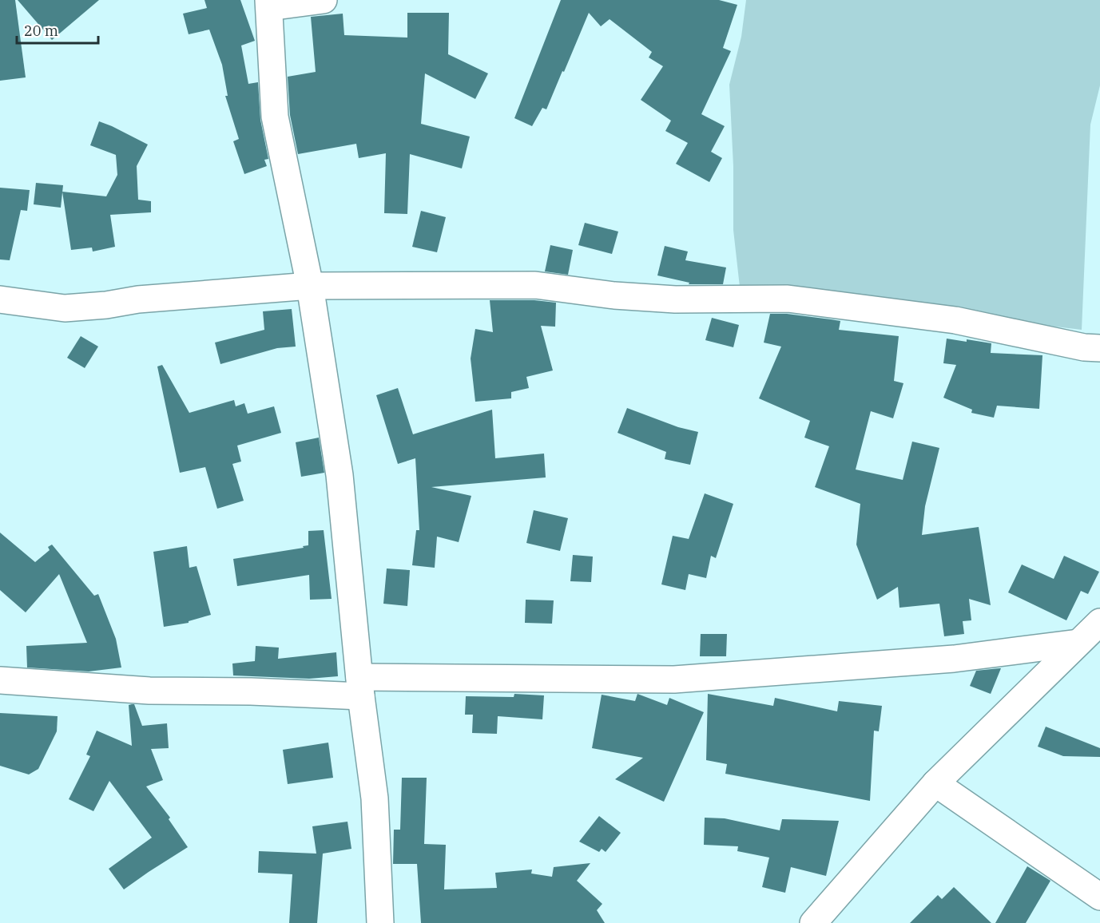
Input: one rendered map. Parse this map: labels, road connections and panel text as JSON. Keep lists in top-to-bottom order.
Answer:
{
  "scale_bar": "20 m"
}
